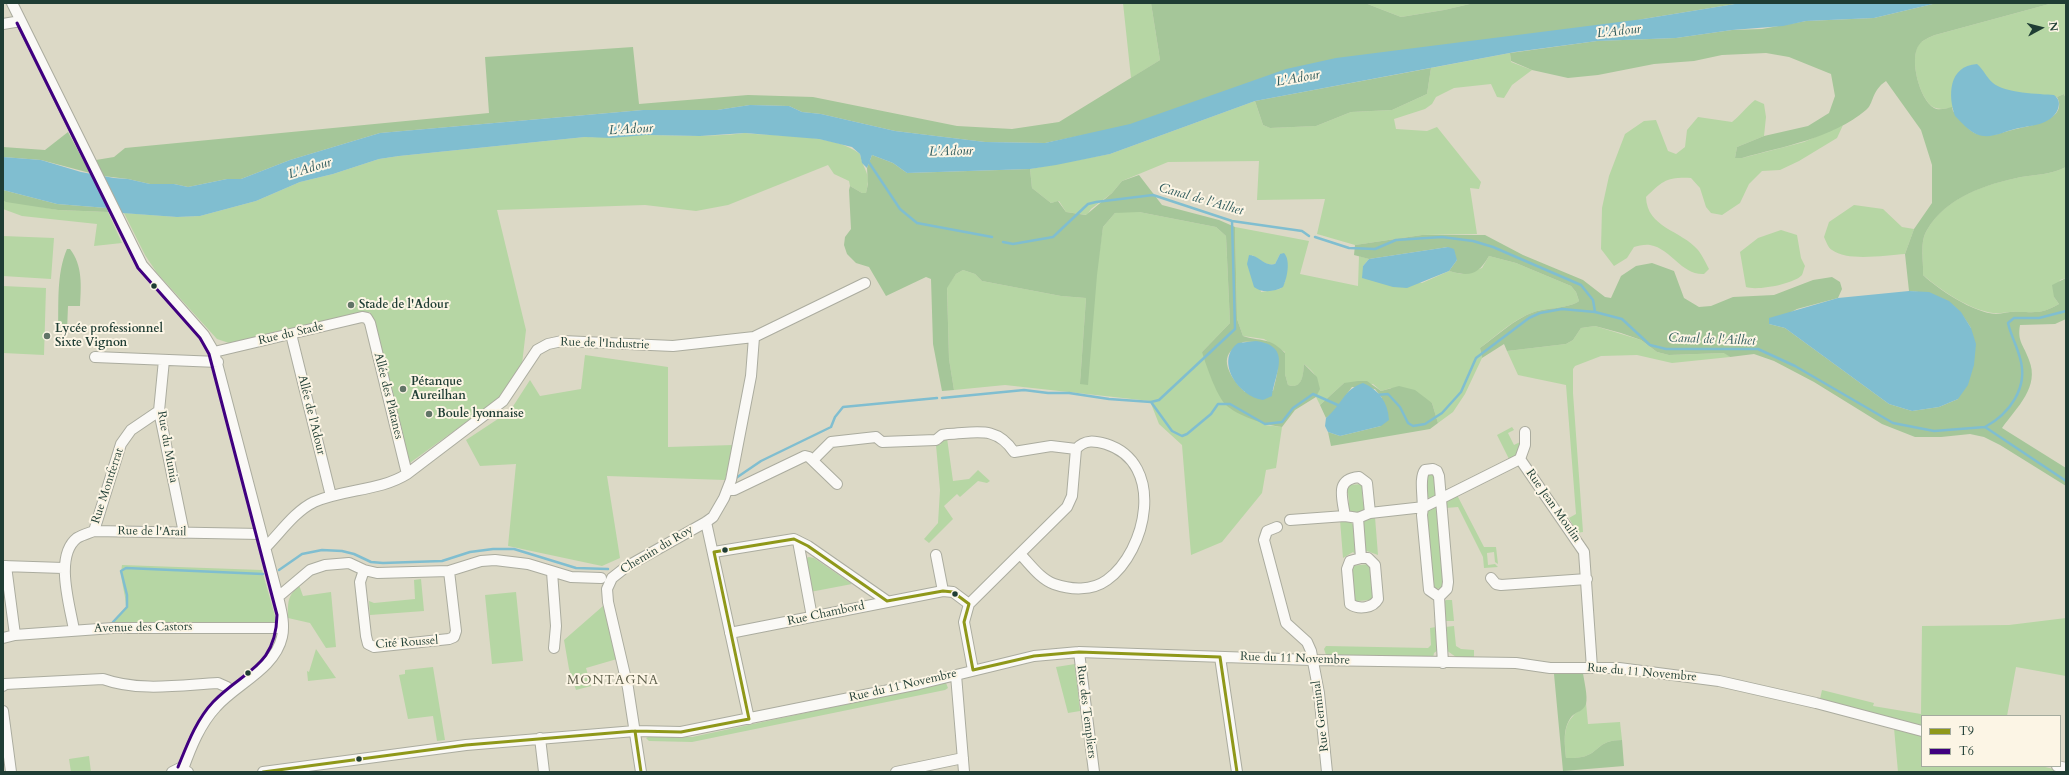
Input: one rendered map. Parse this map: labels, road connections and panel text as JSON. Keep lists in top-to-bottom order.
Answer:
{
  "streets": {
    "street": [
      "Rue du Stade",
      "Rue de l'Industrie",
      "Allée des Platanes",
      "Allée de l'Adour",
      "Rue du Munia",
      "Rue Montferrat",
      "Rue Jean Moulin",
      "Rue de l'Arail",
      "Chemin du Roy",
      "Rue Chambord",
      "Avenue des Castors",
      "Cité Roussel",
      "Rue du 11 Novembre",
      "Rue des Templiers",
      "Rue Germinal"
    ]
  },
  "crossings": [
    ["Rue du Stade", "Allée des Platanes"],
    ["Rue du Stade", "Allée de l'Adour"],
    ["Rue de l'Industrie", "Allée des Platanes"],
    ["Rue de l'Industrie", "Allée de l'Adour"],
    ["Rue de l'Industrie", "Chemin du Roy"],
    ["Rue du Munia", "Rue Montferrat"],
    ["Rue du Munia", "Rue de l'Arail"],
    ["Rue Montferrat", "Rue de l'Arail"],
    ["Rue Jean Moulin", "Rue du 11 Novembre"],
    ["Chemin du Roy", "Rue du 11 Novembre"],
    ["Rue du 11 Novembre", "Rue des Templiers"],
    ["Rue du 11 Novembre", "Rue Germinal"]
  ],
  "districts": ["MONTAGNA"],
  "water": ["L'Adour", "Canal de l'Ailhet"],
  "places": [
    "Stade de l'Adour",
    "Lycée professionnel Sixte Vignon",
    "Pétanque Aureilhan",
    "Boule lyonnaise"
  ],
  "lines": ["transit line T6", "transit line T9"],
  "legend": ["T9", "T6"],
  "north": "right"
}
